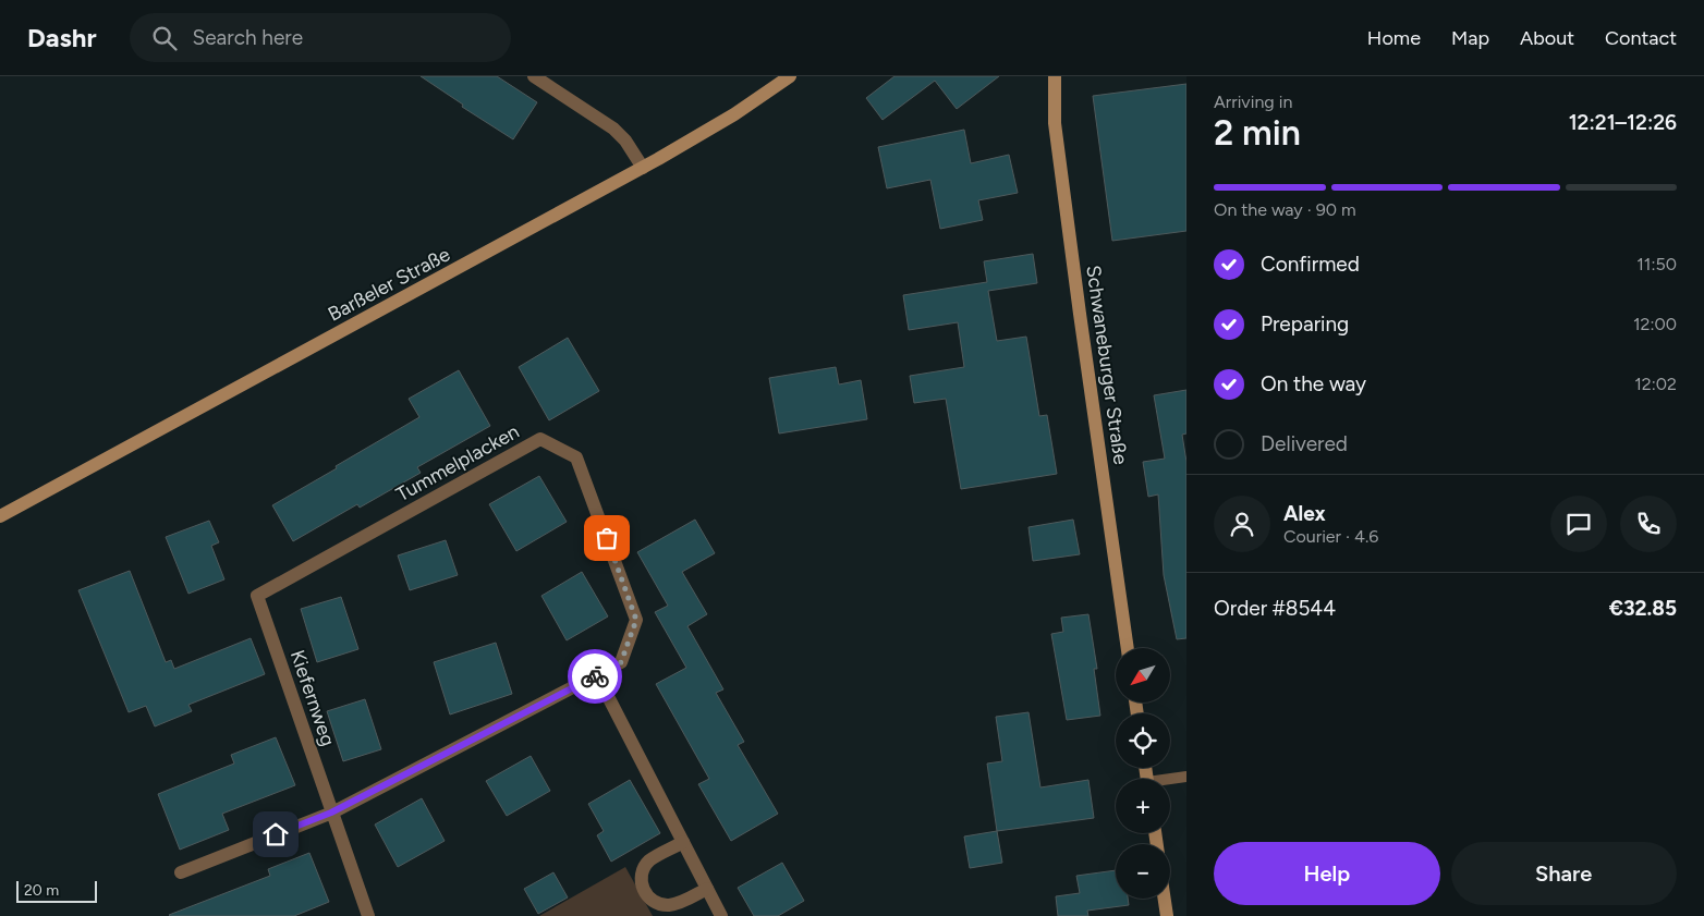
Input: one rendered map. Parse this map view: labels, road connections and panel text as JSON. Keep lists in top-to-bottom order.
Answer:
{
  "streets": {
    "main road": ["Barßeler Straße", "Schwaneburger Straße"],
    "street": ["Tummelplacken", "Kiefernweg"]
  },
  "crossings": [
    ["Tummelplacken", "Kiefernweg"]
  ],
  "scale_bar": "20 m",
  "north": "bottom left",
  "page": {
    "header": "Dashr",
    "search": "Search here",
    "nav": [
      "Home",
      "Map",
      "About",
      "Contact"
    ],
    "heading": ["2 min", "Arriving in", "12:21–12:26"],
    "panel": [
      "Alex",
      "Courier · 4.6",
      "Order #8544",
      "€32.85"
    ],
    "bar": "On the way · 90 m",
    "list": [
      ["Confirmed", "11:50"],
      ["Preparing", "12:00"],
      ["On the way", "12:02"],
      "Delivered"
    ],
    "map_buttons": ["+", "−"],
    "buttons": ["Help", "Share"],
    "scale": "20 m"
  }
}
